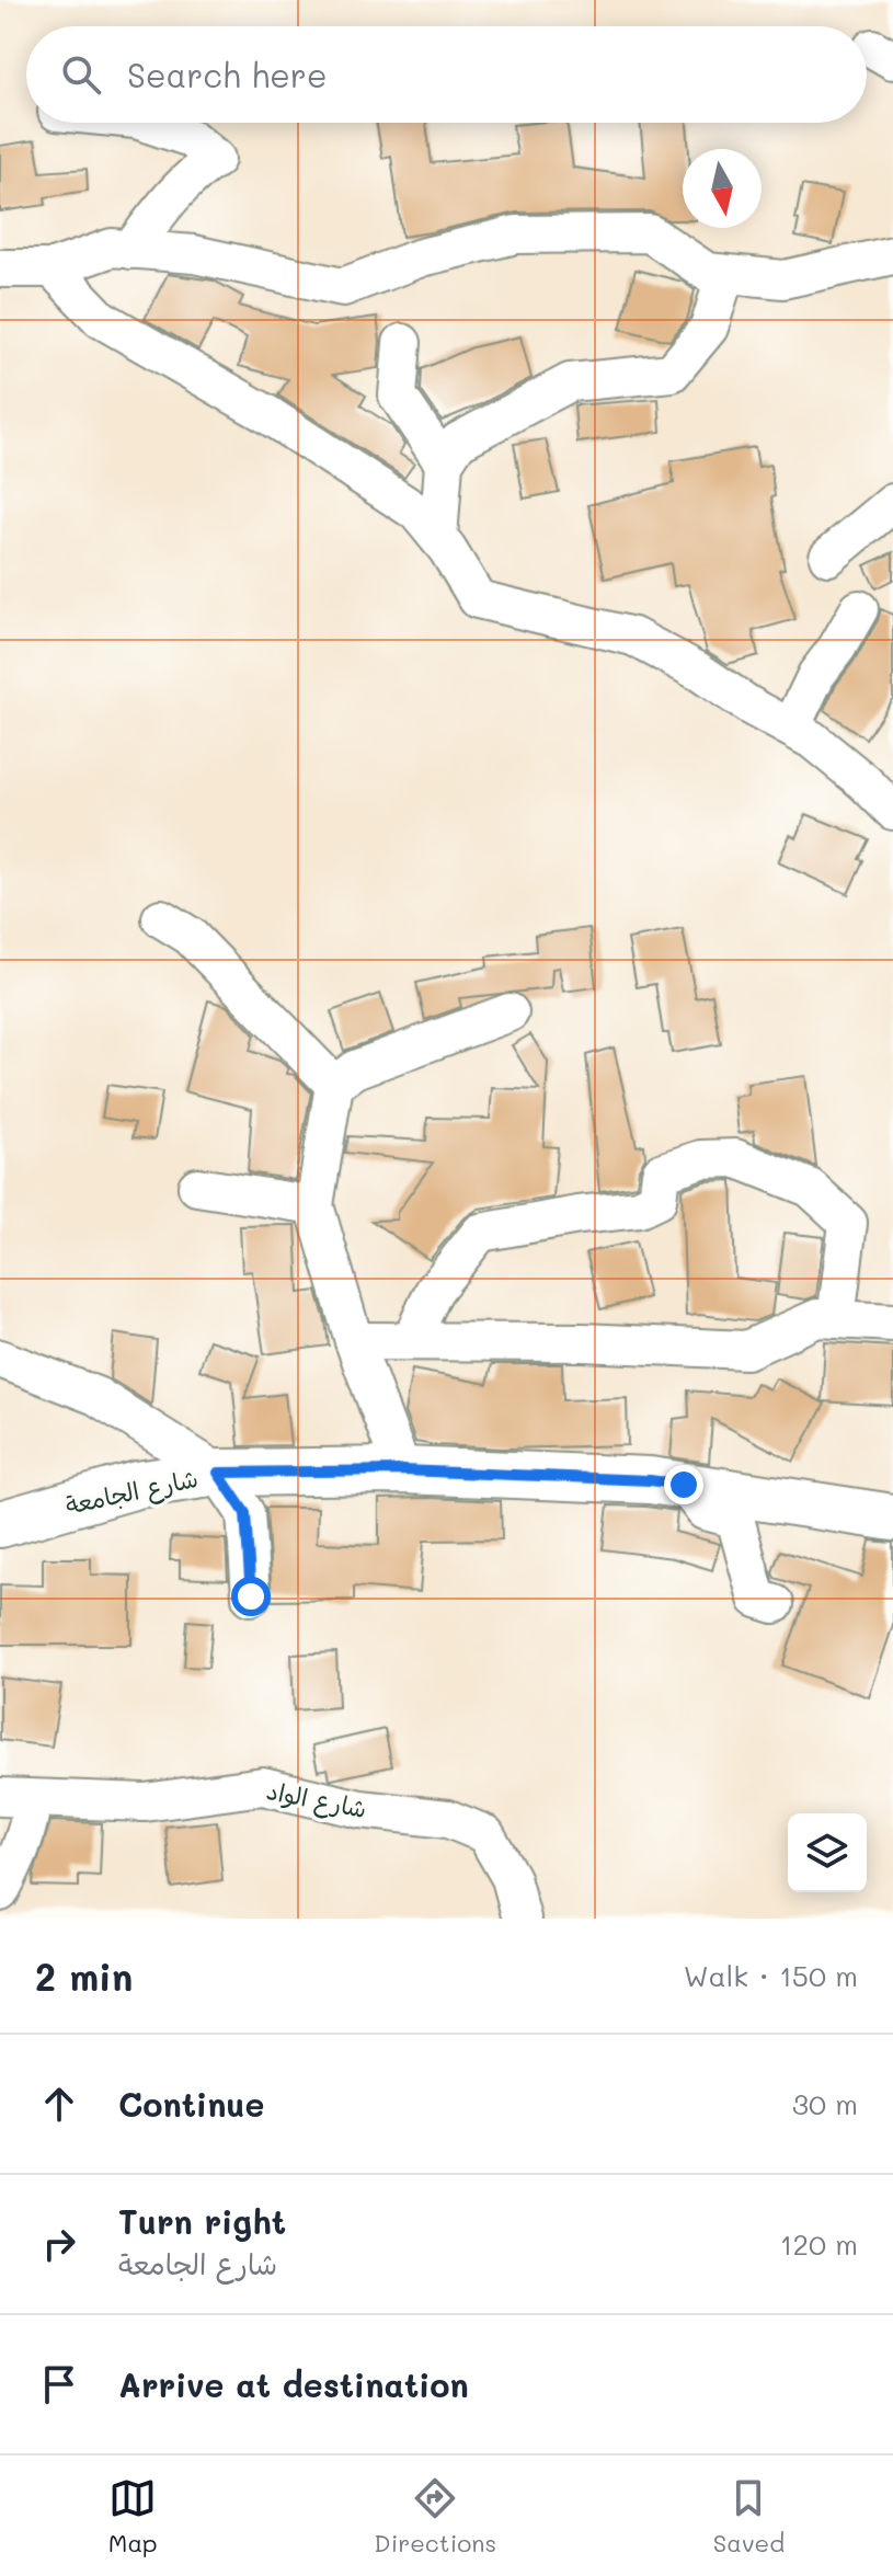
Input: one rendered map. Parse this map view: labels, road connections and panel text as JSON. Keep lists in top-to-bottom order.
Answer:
{
  "streets": {
    "main road": ["شارع الجامعة"],
    "street": ["شارع الواد"]
  },
  "north": "bottom",
  "page": {
    "search": "Search here",
    "heading": ["2 min", "Walk · 150 m"],
    "list": [
      ["Continue", "30 m"],
      ["Turn right", "شارع الجامعة", "120 m"],
      "Arrive at destination"
    ],
    "nav": ["Map", "Directions", "Saved"]
  }
}
